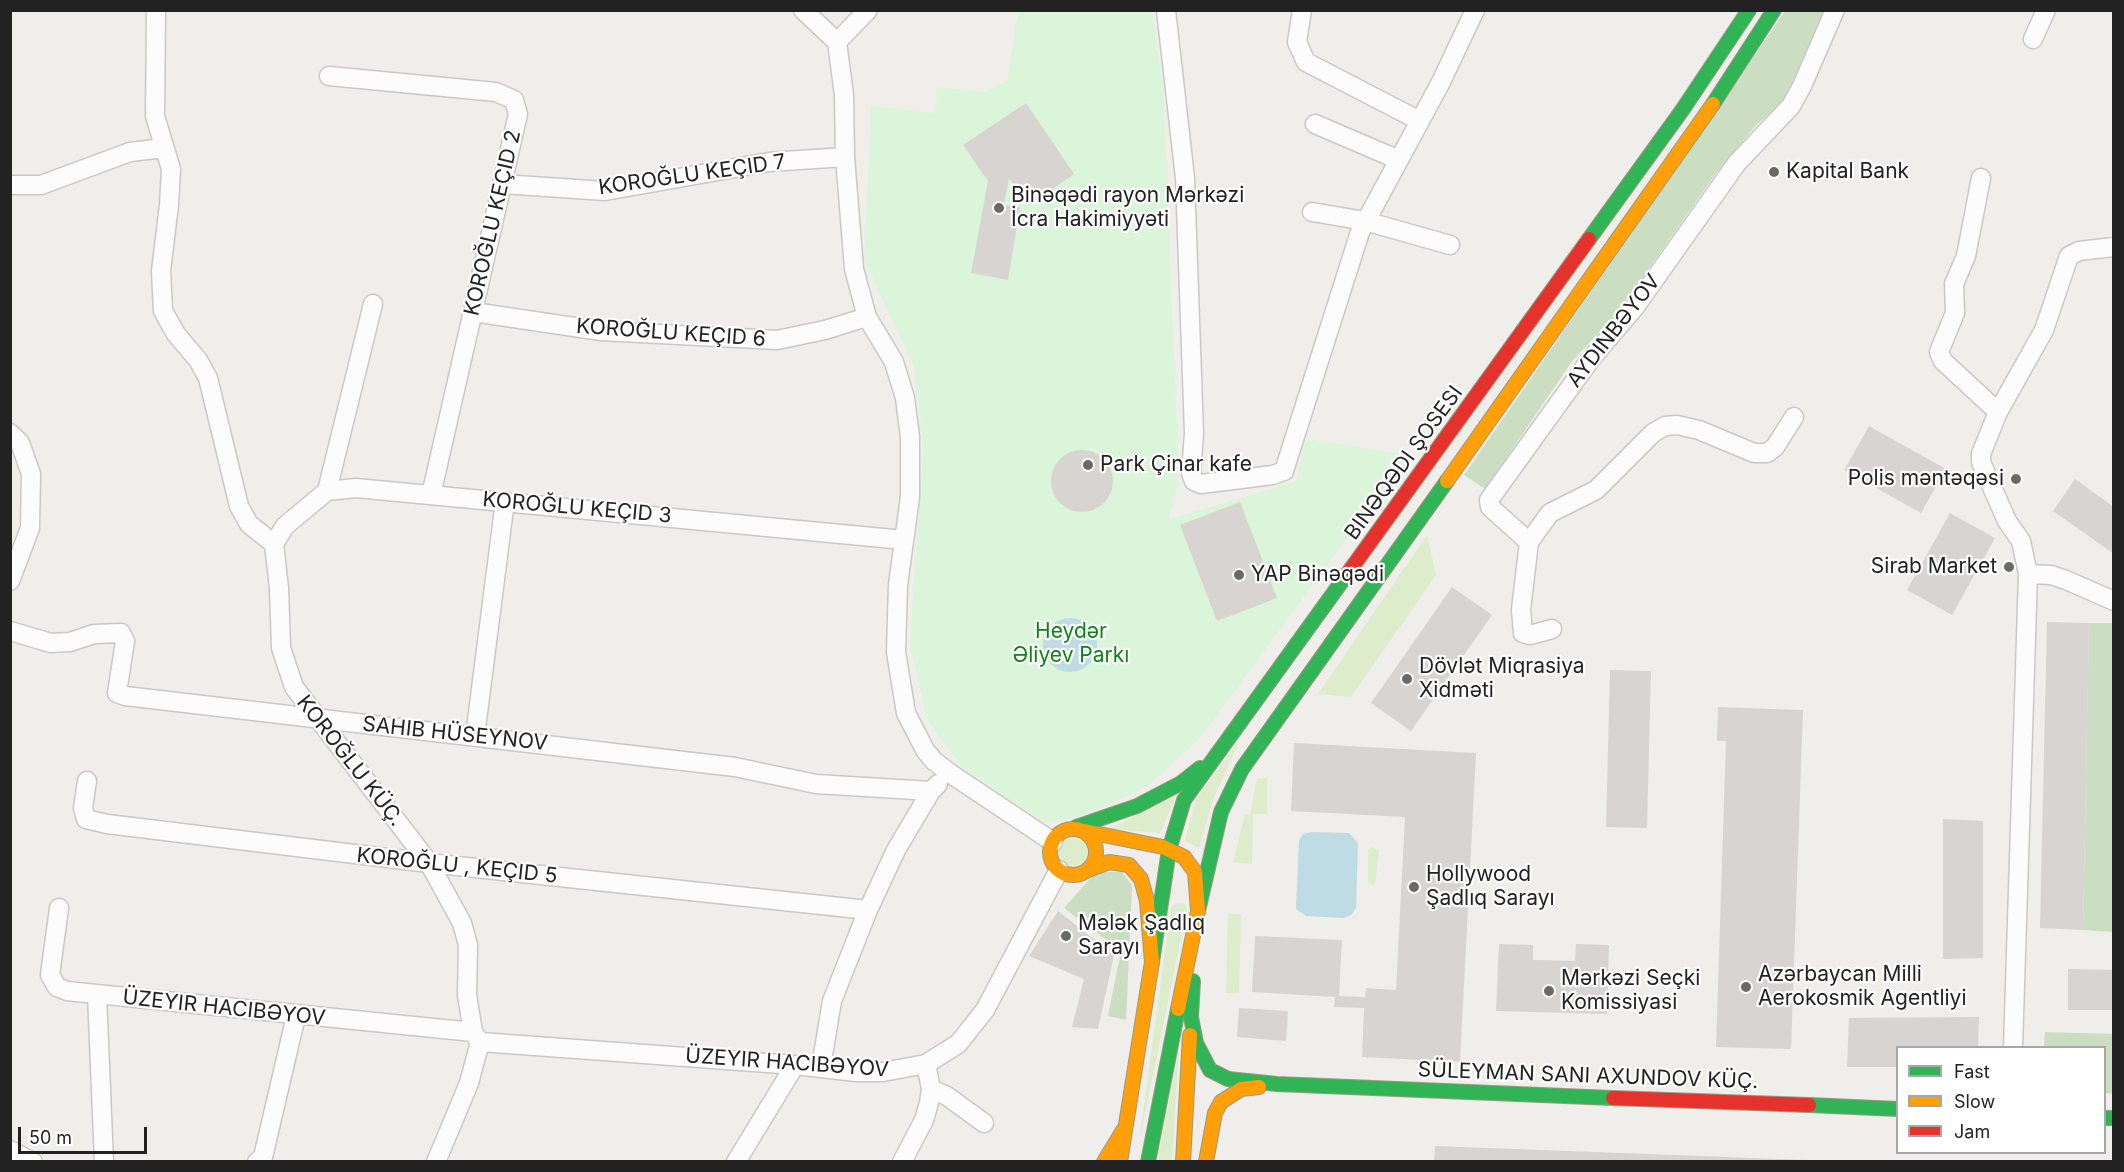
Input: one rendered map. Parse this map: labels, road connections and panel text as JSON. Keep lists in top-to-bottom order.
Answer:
{
  "streets": {
    "main road": ["BINƏQƏDI ŞOSESI", "SÜLEYMAN SANI AXUNDOV KÜÇ."],
    "street": [
      "KOROĞLU KEÇID 7",
      "KOROĞLU KEÇID 2",
      "KOROĞLU KEÇID 6",
      "KOROĞLU KEÇID 3",
      "SAHIB HÜSEYNOV",
      "KOROĞLU KÜÇ.",
      "KOROĞLU , KEÇID 5"
    ]
  },
  "crossings": [
    ["KOROĞLU KEÇID 7", "KOROĞLU KEÇID 2"],
    ["KOROĞLU KEÇID 2", "KOROĞLU KEÇID 6"],
    ["KOROĞLU KEÇID 2", "KOROĞLU KEÇID 3"],
    ["SAHIB HÜSEYNOV", "KOROĞLU KÜÇ."],
    ["KOROĞLU KÜÇ.", "KOROĞLU , KEÇID 5"]
  ],
  "parks": ["Heydər Əliyev Parkı"],
  "places": [
    "Kapital Bank",
    "Binəqədi rayon Mərkəzi İcra Hakimiyyəti",
    "Park Çinar kafe",
    "Polis məntəqəsi",
    "Sirab Market",
    "YAP Binəqədi",
    "Dövlət Miqrasiya Xidməti",
    "Hollywood Şadlıq Sarayı",
    "Mələk Şadlıq Sarayı",
    "Azərbaycan Milli Aerokosmik Agentliyi",
    "Mərkəzi Seçki Komissiyasi"
  ],
  "legend": ["Fast", "Slow", "Jam"],
  "scale_bar": "50 m"
}
